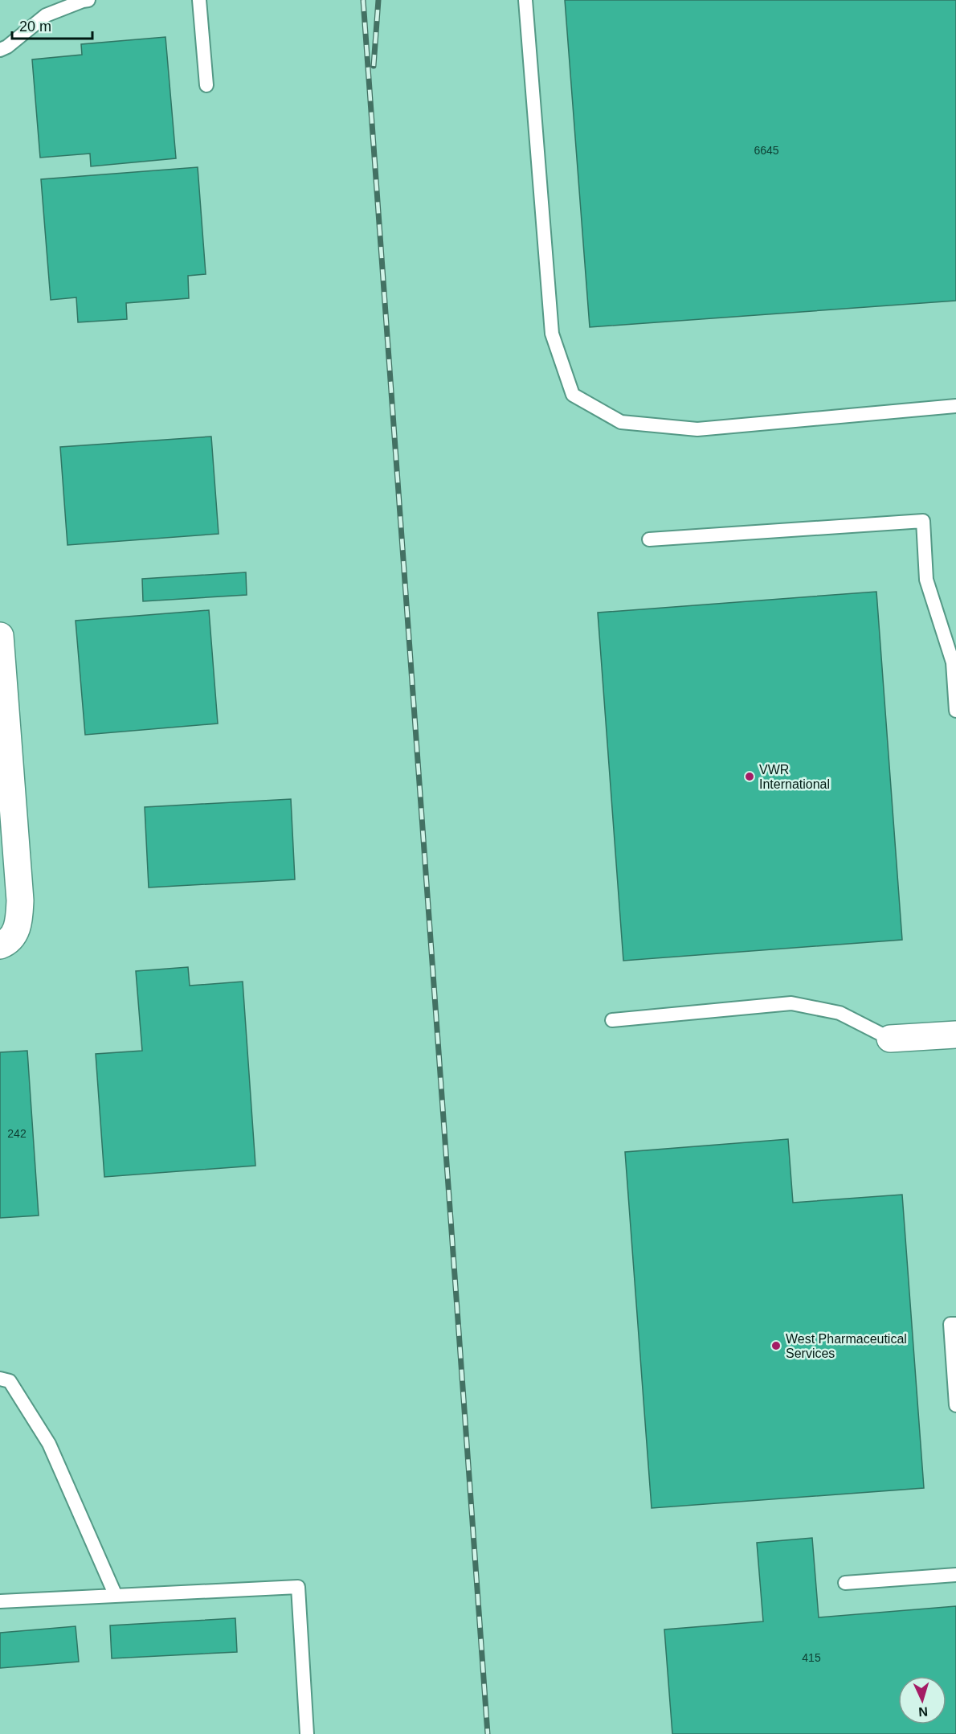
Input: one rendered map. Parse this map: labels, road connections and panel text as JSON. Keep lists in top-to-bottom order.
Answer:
{
  "places": ["VWR International", "West Pharmaceutical Services"],
  "house_numbers": ["6645", "242", "415"],
  "scale_bar": "20 m",
  "north": "bottom"
}
